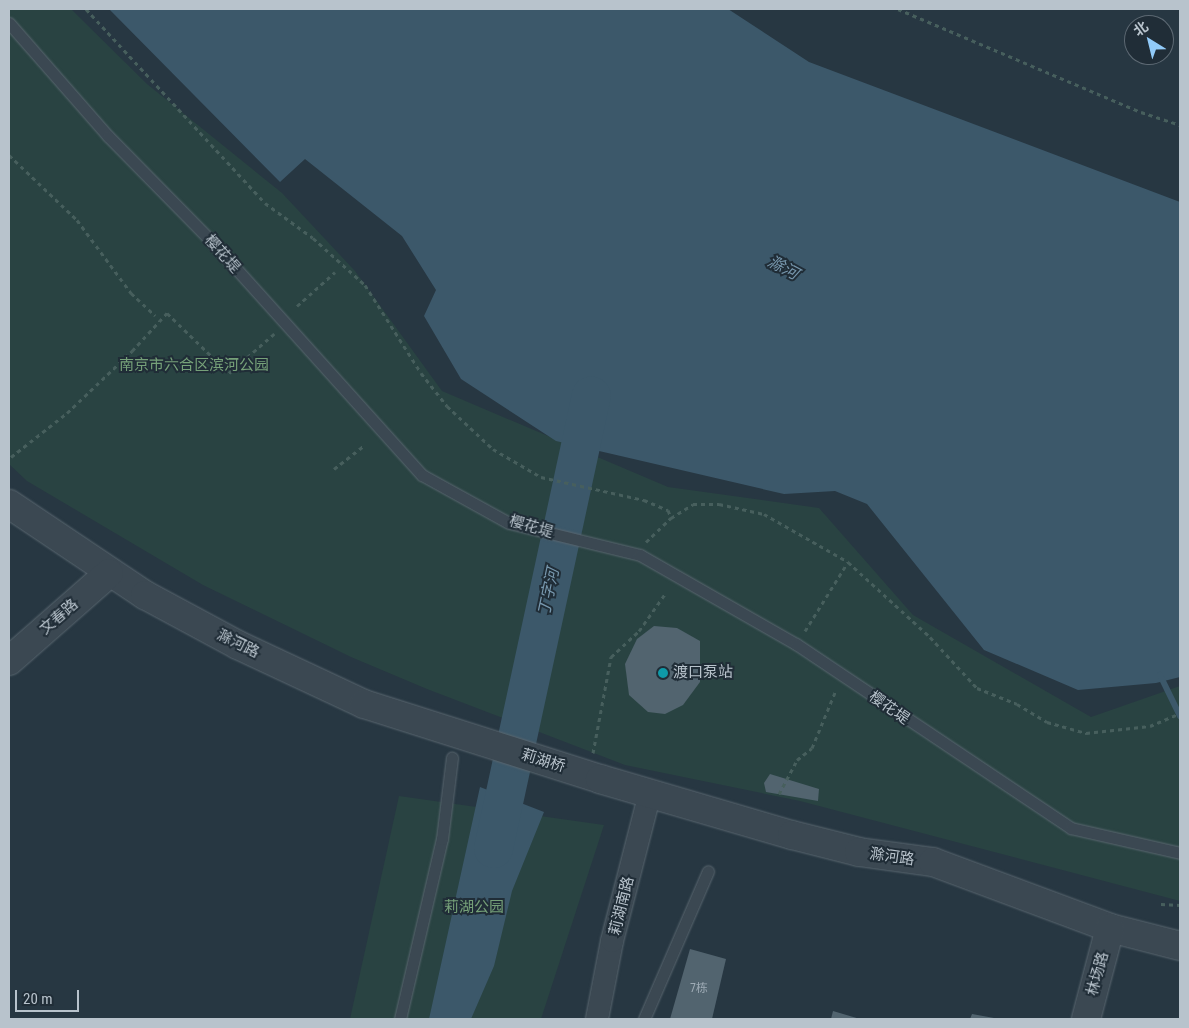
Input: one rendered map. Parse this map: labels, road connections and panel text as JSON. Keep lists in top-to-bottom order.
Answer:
{
  "streets": {
    "street": [
      "文春路",
      "滁河路",
      "莉湖桥",
      "莉湖南路",
      "林场路"
    ],
    "lane": ["樱花堤"]
  },
  "crossings": [
    ["文春路", "滁河路"],
    ["滁河路", "莉湖桥"],
    ["滁河路", "莉湖南路"],
    ["滁河路", "林场路"]
  ],
  "water": ["滁河", "丁字河"],
  "parks": ["南京市六合区滨河公园", "莉湖公园"],
  "places": ["渡口泵站"],
  "house_numbers": ["7栋"],
  "scale_bar": "20 m",
  "north": "top left"
}
